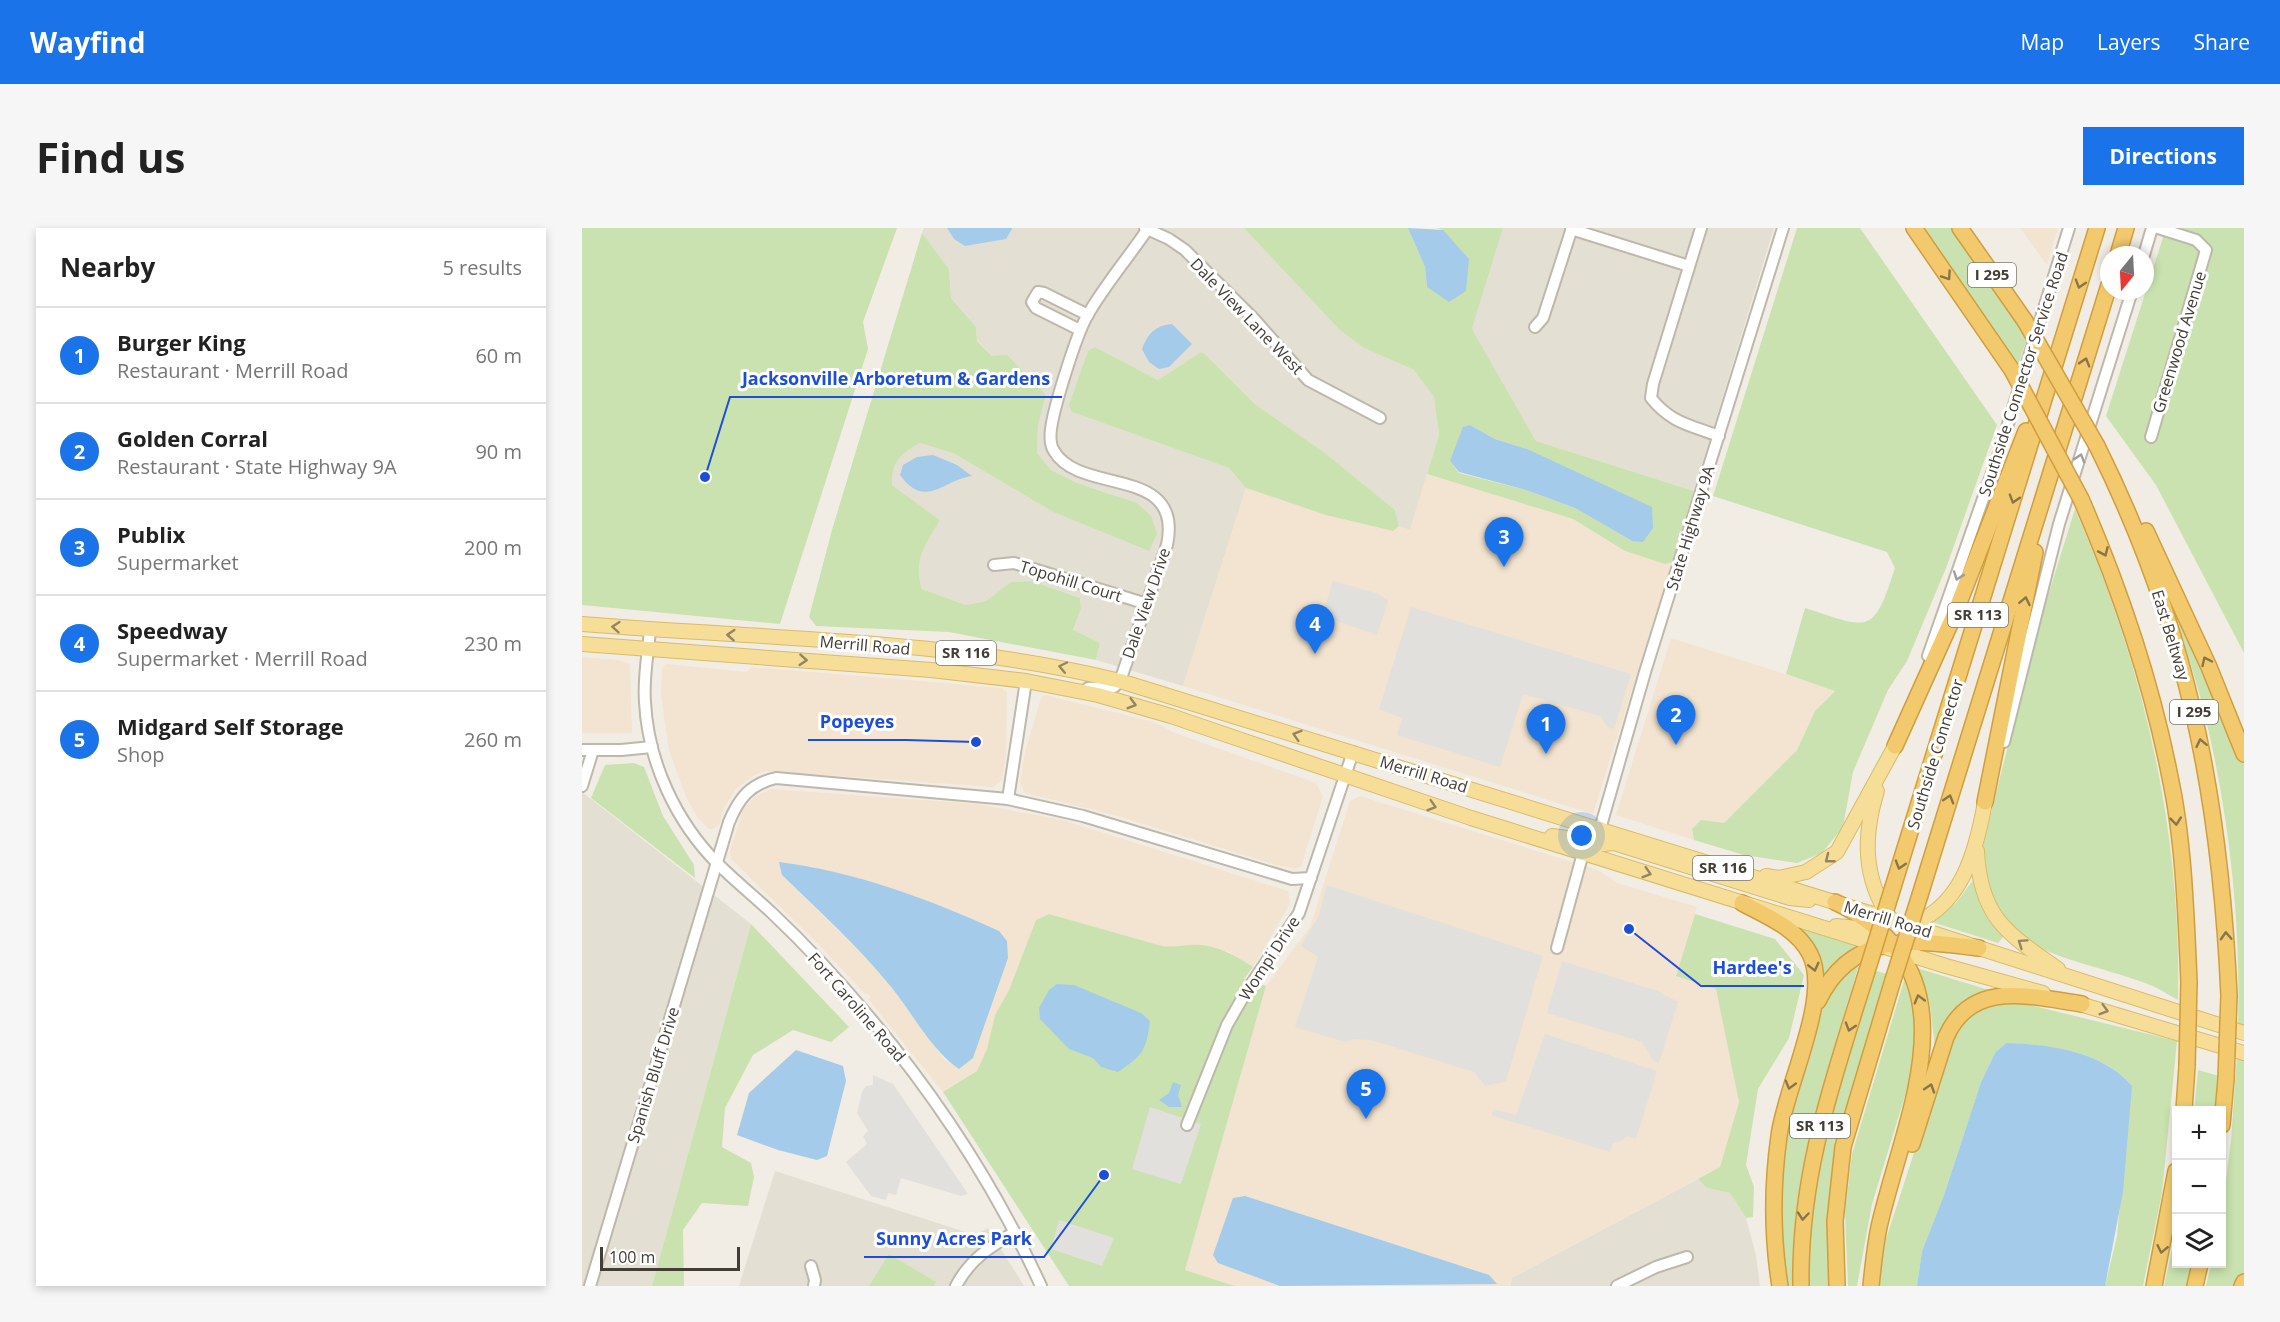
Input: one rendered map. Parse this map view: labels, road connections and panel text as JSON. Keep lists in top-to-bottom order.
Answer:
{
  "streets": {
    "highway": [
      "I 295",
      "SR 113",
      "East Beltway",
      "Southside Connector"
    ],
    "main road": ["Merrill Road", "SR 116"],
    "street": [
      "Dale View Lane West",
      "Greenwood Avenue",
      "Southside Connector Service Road",
      "State Highway 9A",
      "Topohill Court",
      "Dale View Drive",
      "Wompi Drive",
      "Fort Caroline Road",
      "Spanish Bluff Drive"
    ]
  },
  "crossings": [
    ["Dale View Lane West", "Dale View Drive"],
    ["State Highway 9A", "Merrill Road"],
    ["Topohill Court", "Dale View Drive"],
    ["Dale View Drive", "Merrill Road"],
    ["Merrill Road", "Wompi Drive"],
    ["Merrill Road", "Fort Caroline Road"],
    ["Wompi Drive", "Spanish Bluff Drive"],
    ["Fort Caroline Road", "Spanish Bluff Drive"]
  ],
  "places": [
    "Jacksonville Arboretum & Gardens",
    "Popeyes",
    "Hardee's",
    "Sunny Acres Park"
  ],
  "scale_bar": "100 m",
  "north": "bottom",
  "page": {
    "header": "Wayfind",
    "nav": ["Map", "Layers", "Share"],
    "buttons": "Directions",
    "title": "Find us",
    "heading": ["Nearby", "5 results"],
    "list": [
      {
        "mark": "1",
        "name": "Burger King",
        "note": "Restaurant · Merrill Road",
        "value": "60 m"
      },
      {
        "mark": "2",
        "name": "Golden Corral",
        "note": "Restaurant · State Highway 9A",
        "value": "90 m"
      },
      {
        "mark": "3",
        "name": "Publix",
        "note": "Supermarket",
        "value": "200 m"
      },
      {
        "mark": "4",
        "name": "Speedway",
        "note": "Supermarket · Merrill Road",
        "value": "230 m"
      },
      {
        "mark": "5",
        "name": "Midgard Self Storage",
        "note": "Shop",
        "value": "260 m"
      }
    ],
    "pins": [
      "3",
      "4",
      "2",
      "1",
      "5"
    ],
    "map_buttons": ["+", "−"],
    "scale": "100 m"
  }
}
